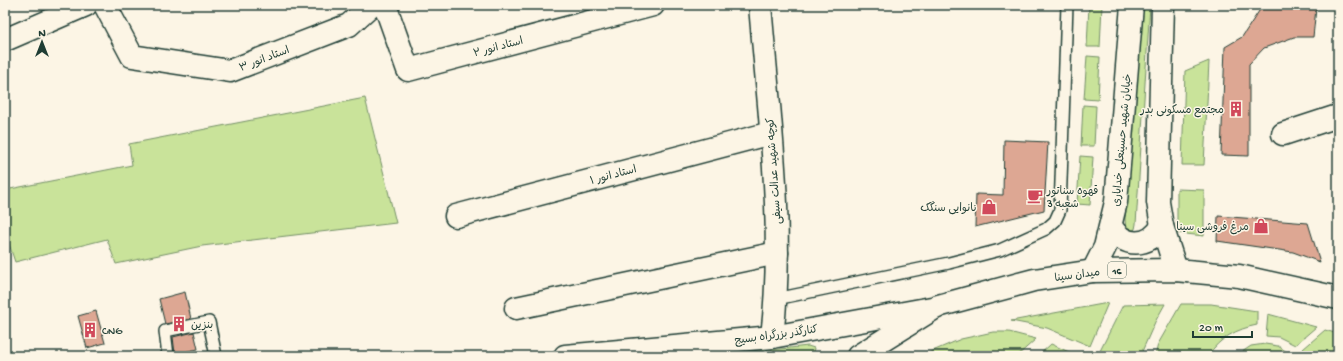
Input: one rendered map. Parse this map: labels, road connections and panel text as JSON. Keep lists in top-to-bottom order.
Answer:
{
  "streets": {
    "main road": [
      "استاد انور ۲",
      "استاد انور ۳",
      "خیابان شهید حسینعلی خدایاری",
      "کوچه شهید عدالت سیفی",
      "استاد انور ۱",
      "16",
      "میدان سینا",
      "کنارگذر بزرگراه بسیج"
    ]
  },
  "crossings": [
    ["خیابان شهید حسینعلی خدایاری", "میدان سینا"],
    ["کوچه شهید عدالت سیفی", "استاد انور ۱"],
    ["کوچه شهید عدالت سیفی", "کنارگذر بزرگراه بسیج"],
    ["16", "میدان سینا"],
    ["میدان سینا", "کنارگذر بزرگراه بسیج"]
  ],
  "places": {
    "building": ["مجتمع مسکونی بدر", "بنزین", "CNG"],
    "cafe": ["قهوه سناتور شعبه 3"],
    "shop": ["نانوایی سنگک", "مرغ فروشی سینا"]
  },
  "scale_bar": "20 m",
  "north": "top"
}
